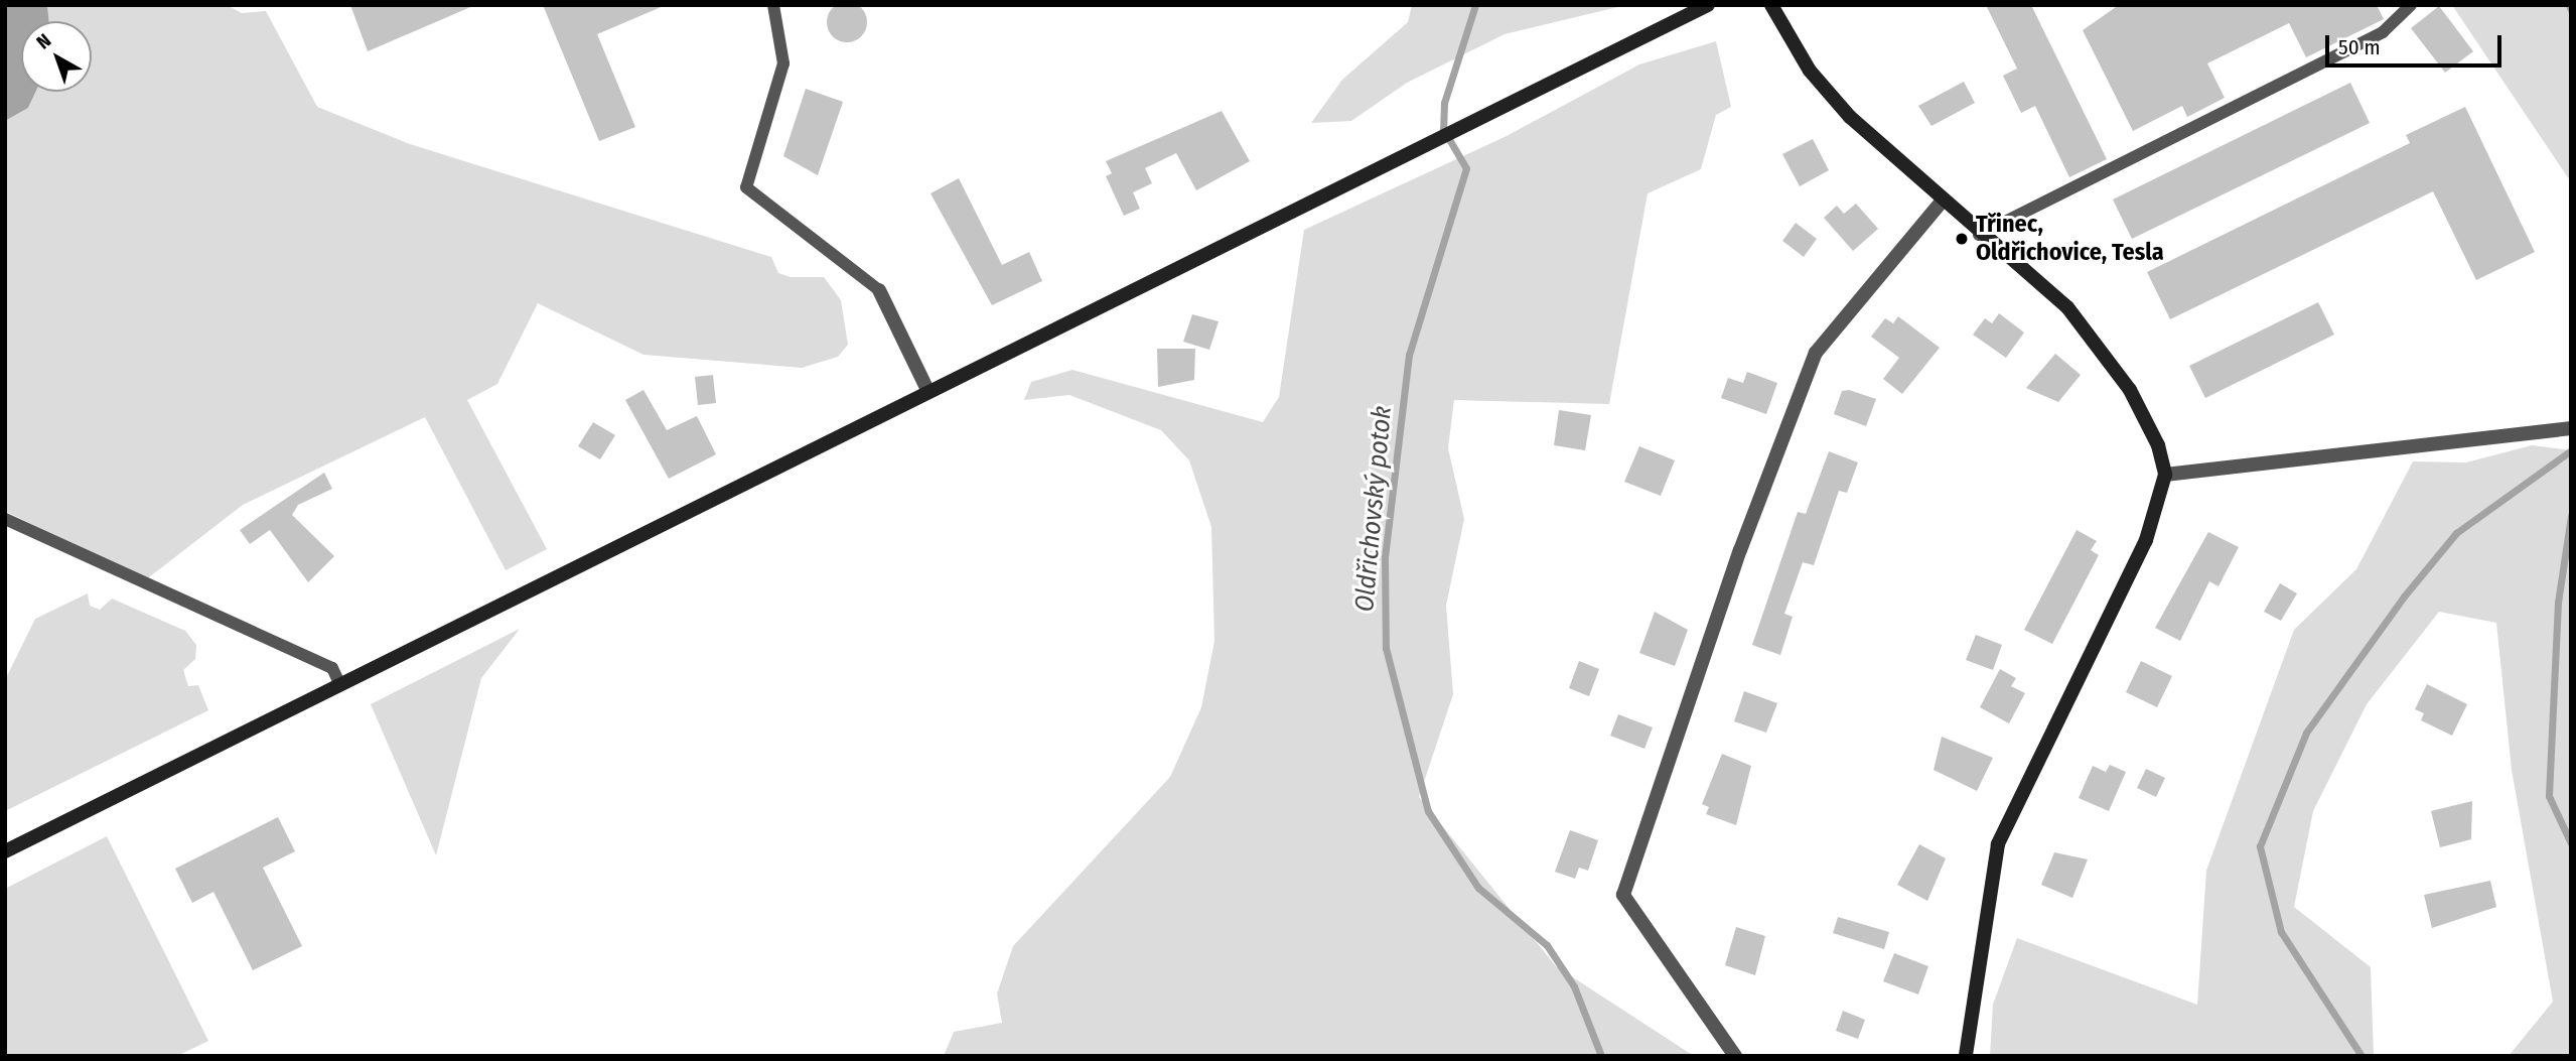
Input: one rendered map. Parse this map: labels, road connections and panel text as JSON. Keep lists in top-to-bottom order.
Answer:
{
  "water": ["Oldřichovský potok"],
  "places": ["Třinec, Oldřichovice, Tesla"],
  "scale_bar": "50 m",
  "north": "top left"
}
